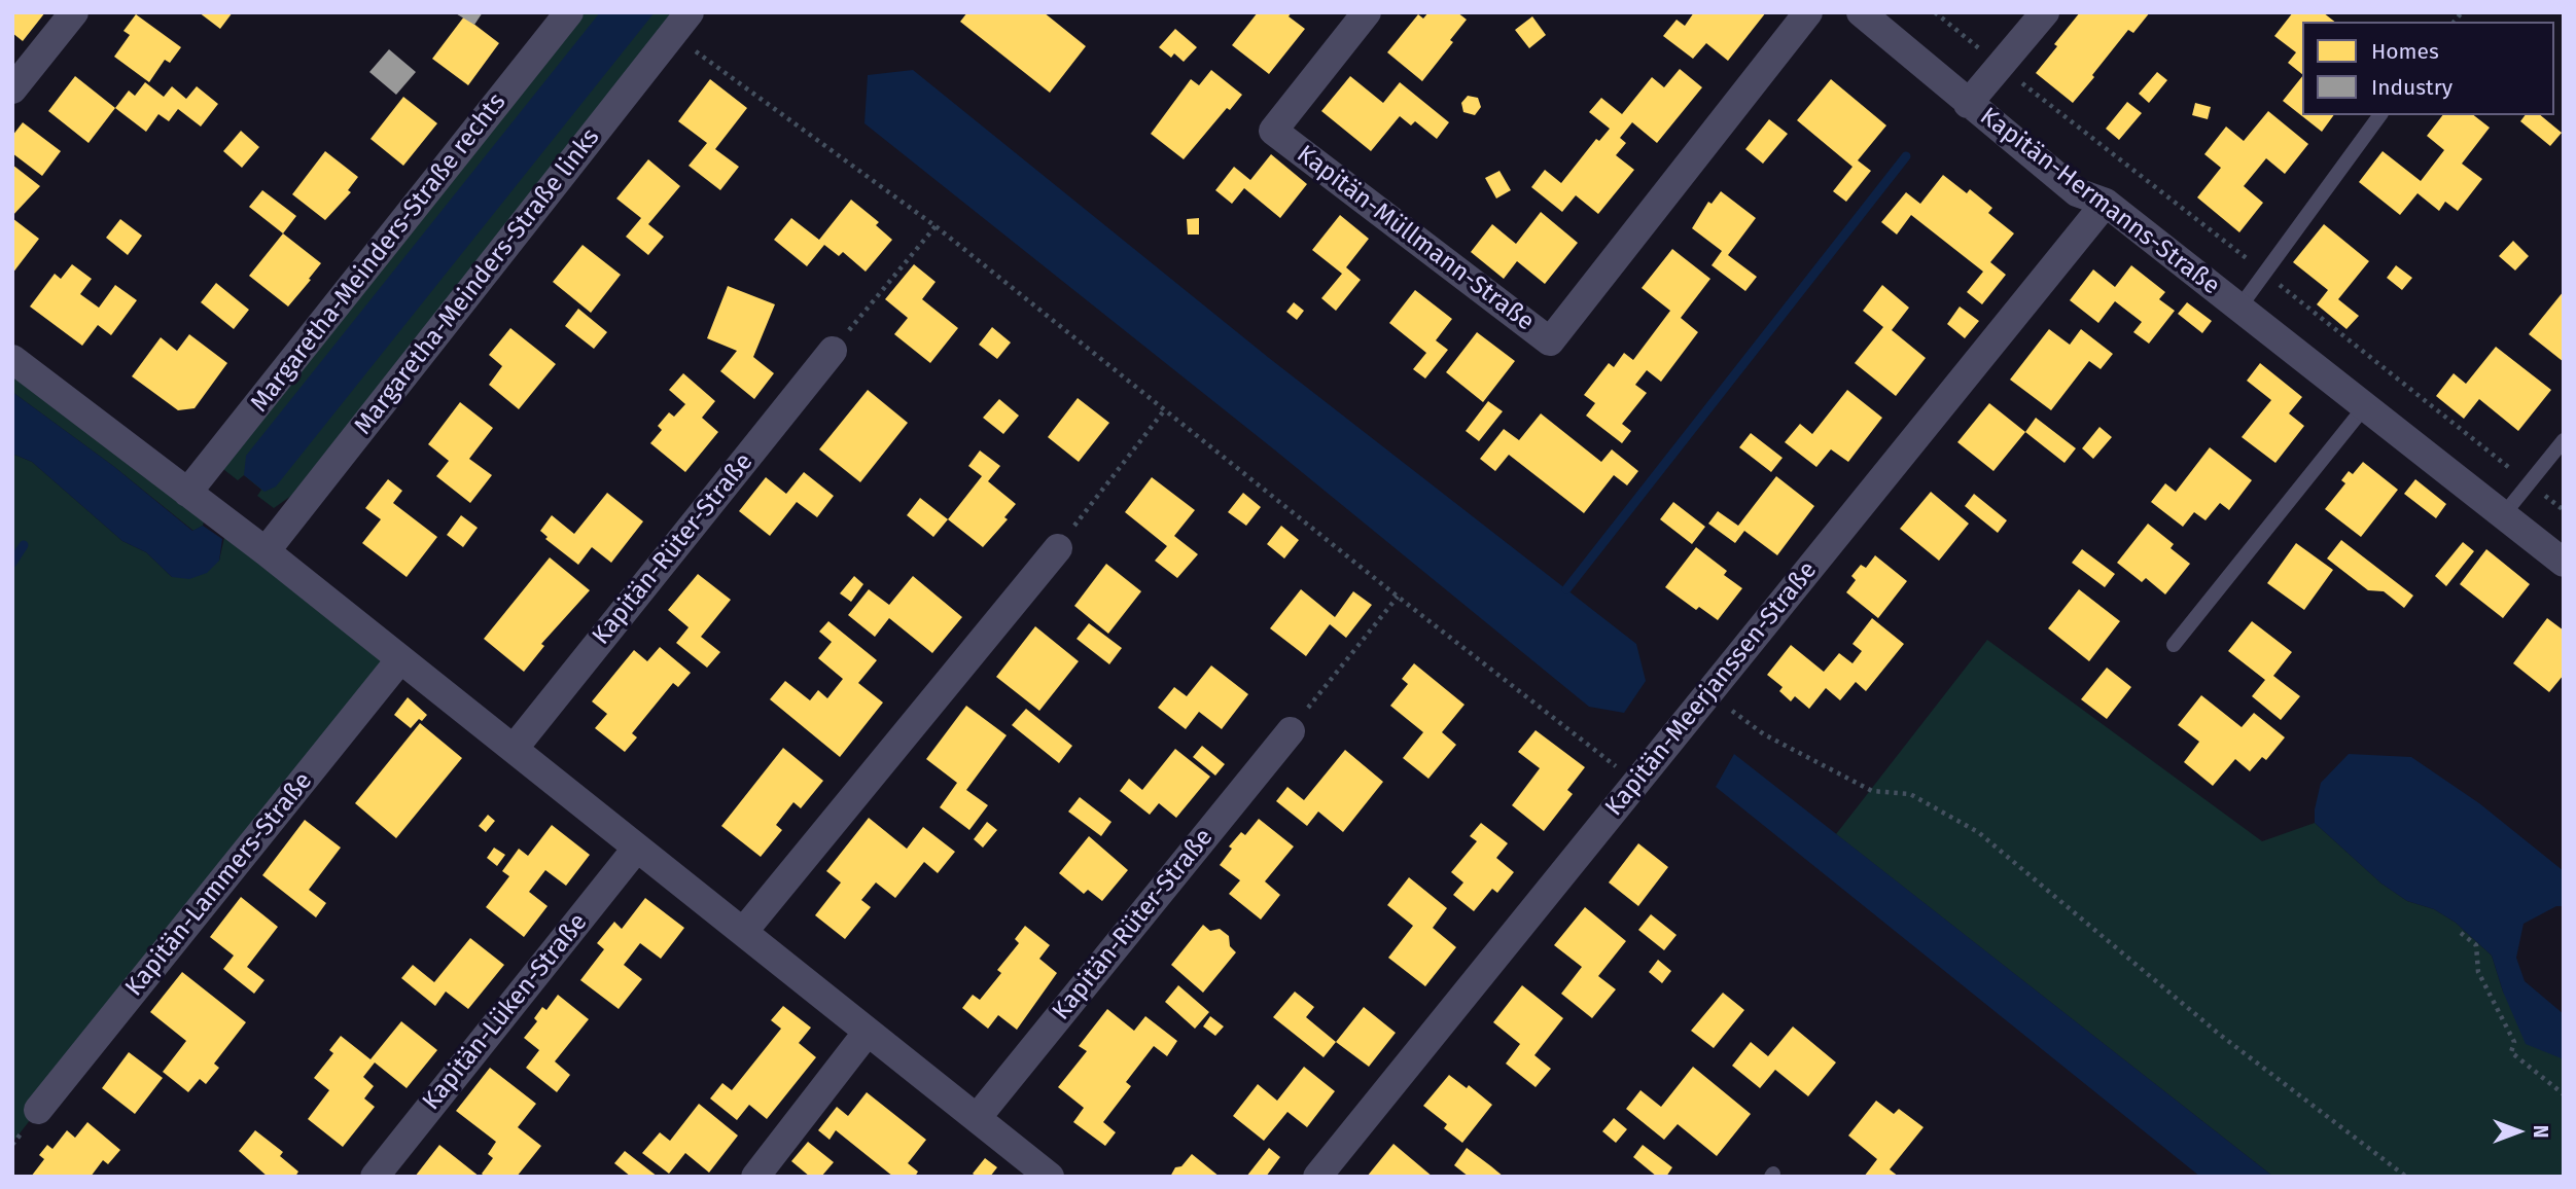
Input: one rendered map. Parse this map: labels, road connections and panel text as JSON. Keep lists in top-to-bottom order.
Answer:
{
  "streets": {
    "street": [
      "Kapitän-Hermanns-Straße",
      "Kapitän-Müllmann-Straße",
      "Margaretha-Meinders-Straße rechts",
      "Margaretha-Meinders-Straße links",
      "Kapitän-Rüter-Straße",
      "Kapitän-Meerjanssen-Straße",
      "Kapitän-Lammers-Straße",
      "Kapitän-Lüken-Straße"
    ]
  },
  "crossings": [
    ["Kapitän-Hermanns-Straße", "Kapitän-Meerjanssen-Straße"]
  ],
  "legend": ["Homes", "Industry"],
  "north": "right"
}
